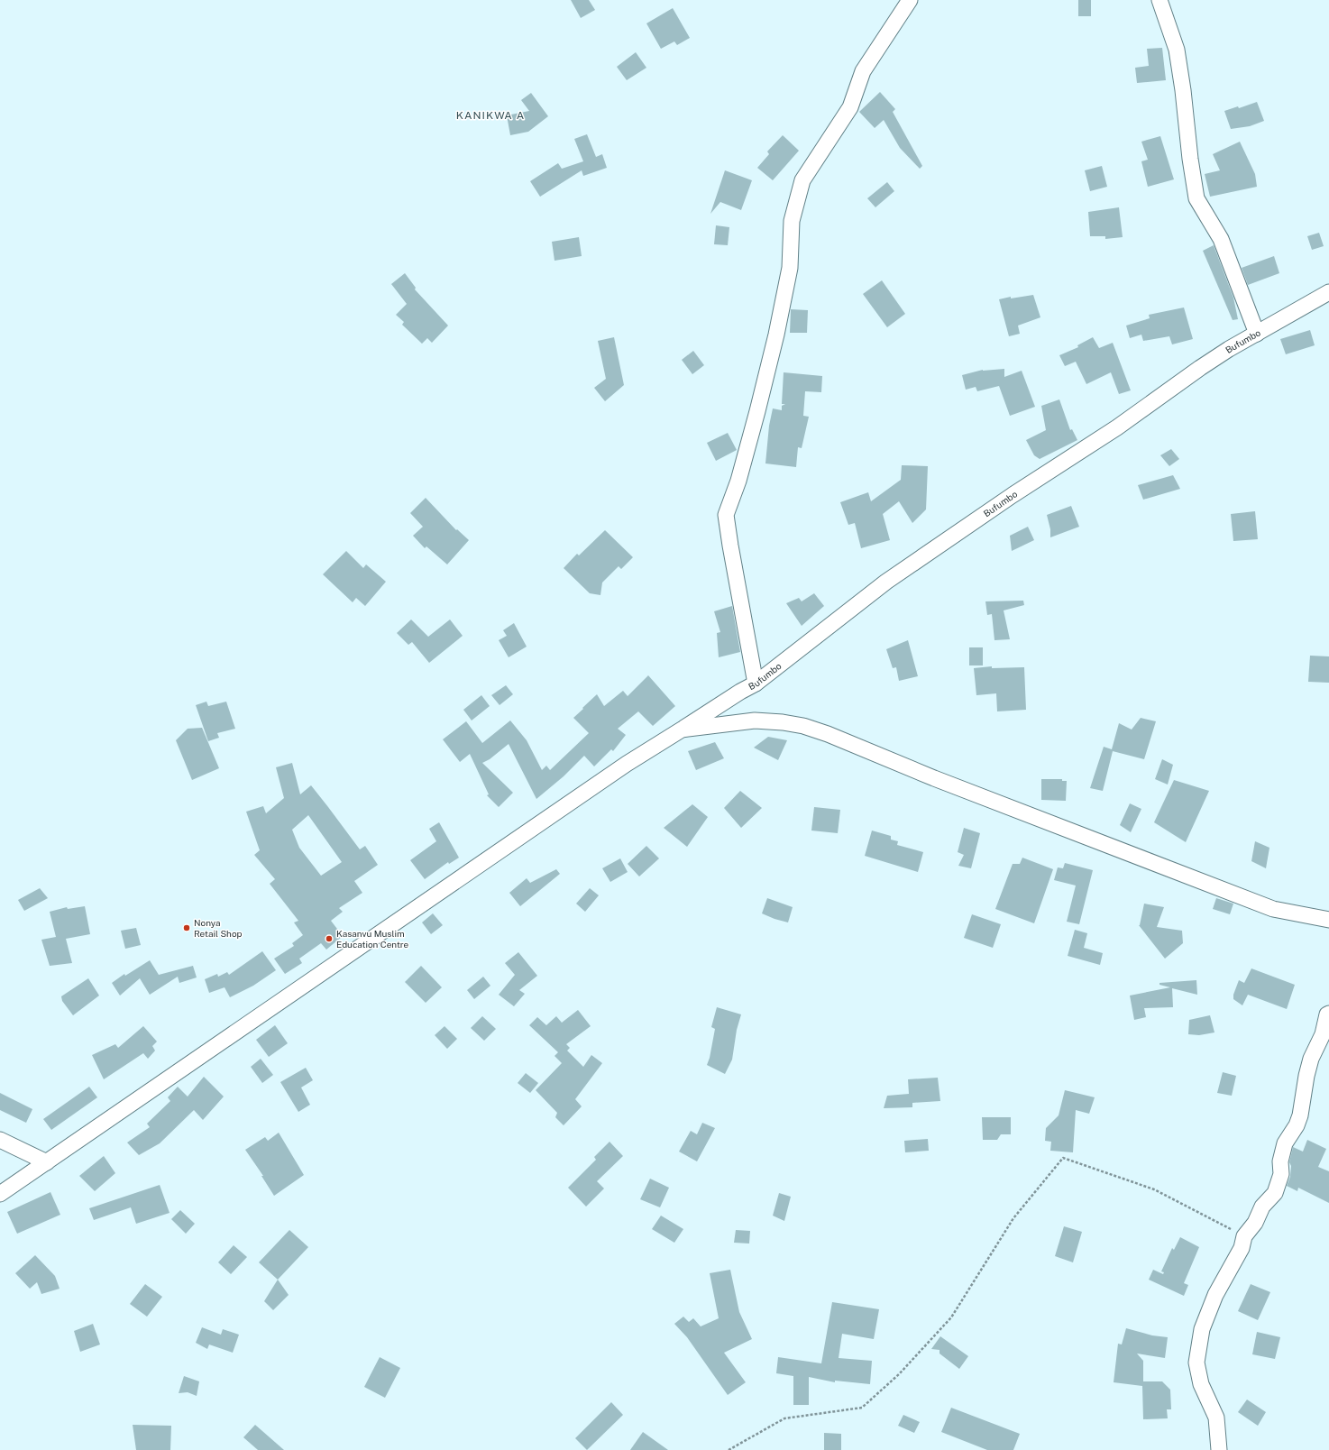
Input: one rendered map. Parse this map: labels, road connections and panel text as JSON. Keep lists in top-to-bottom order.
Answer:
{
  "streets": {
    "street": ["Bufumbo"]
  },
  "districts": ["KANIKWA A"],
  "places": ["Nonya Retail Shop", "Kasanvu Muslim Education Centre"]
}
